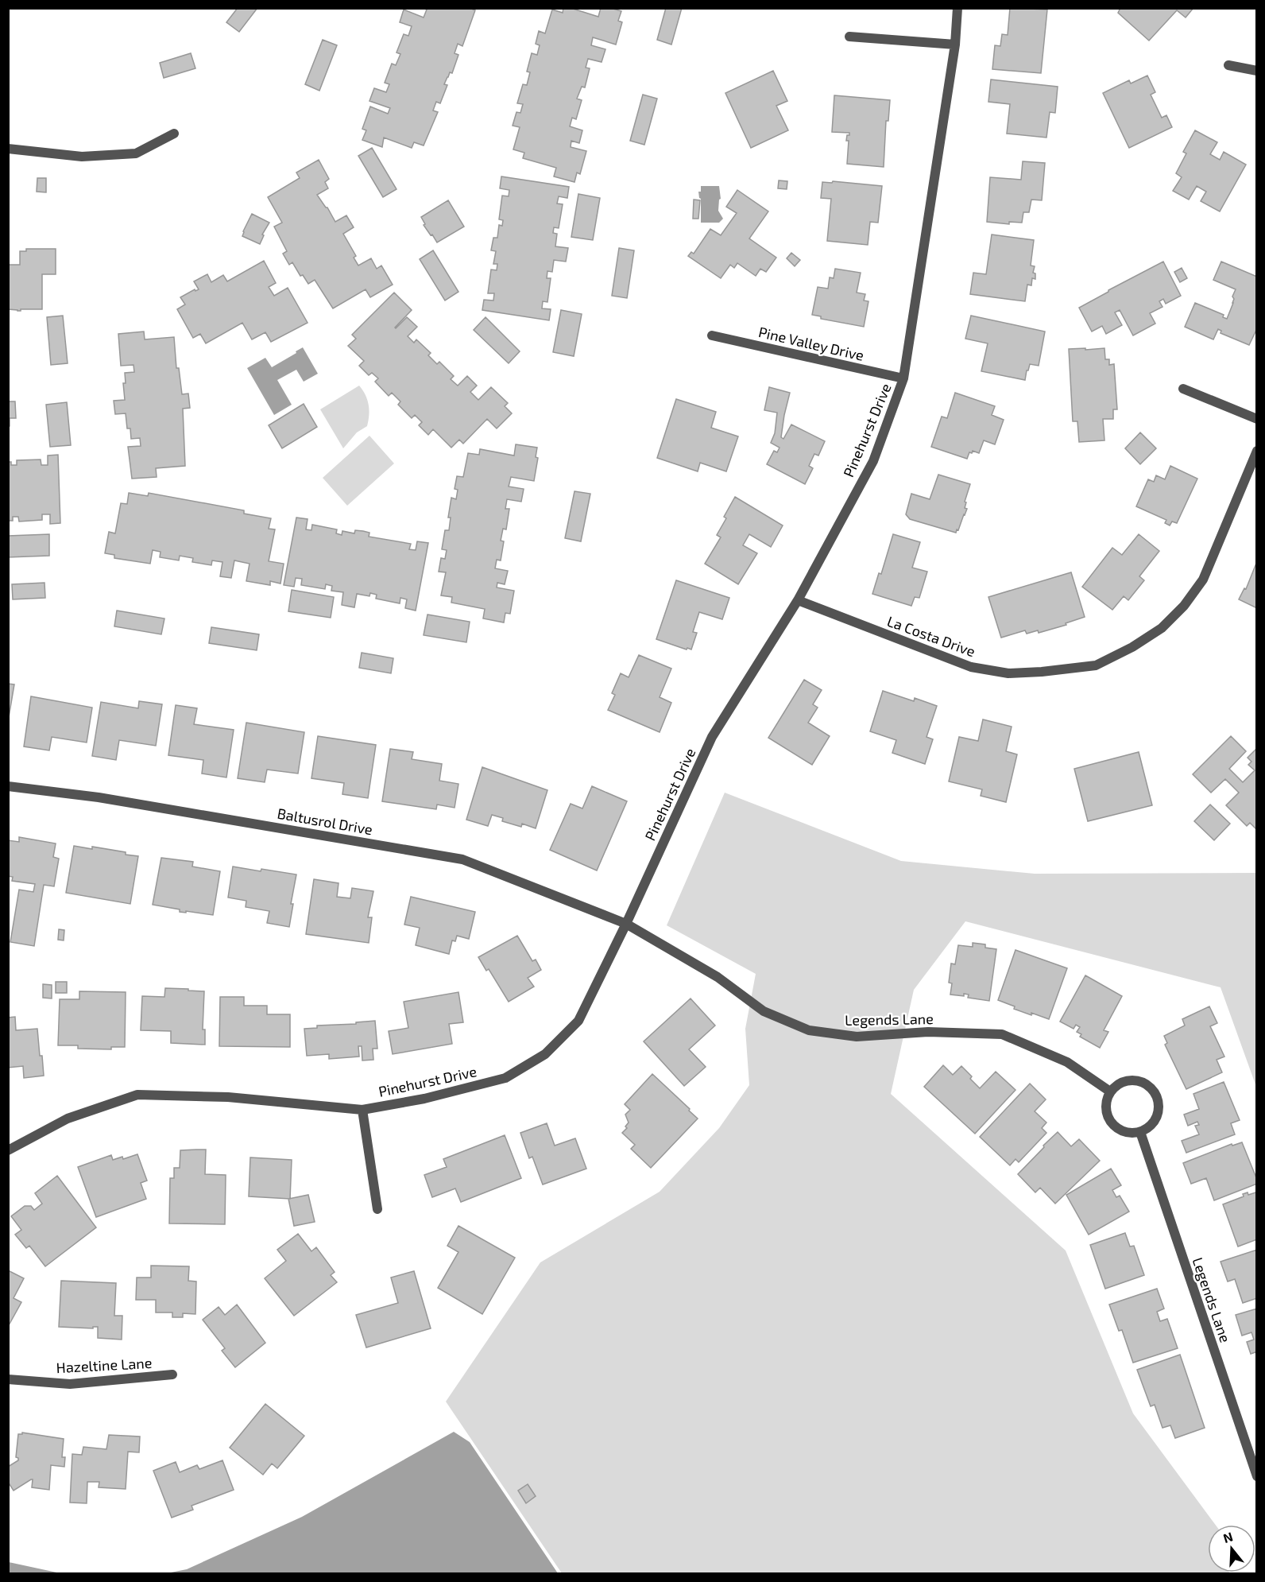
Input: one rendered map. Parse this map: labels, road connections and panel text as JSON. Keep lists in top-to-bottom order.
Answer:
{
  "streets": {
    "street": [
      "Pine Valley Drive",
      "Pinehurst Drive",
      "La Costa Drive",
      "Baltusrol Drive",
      "Legends Lane",
      "Hazeltine Lane"
    ]
  },
  "crossings": [
    ["Pine Valley Drive", "Pinehurst Drive"],
    ["Pinehurst Drive", "La Costa Drive"],
    ["Pinehurst Drive", "Baltusrol Drive"],
    ["Pinehurst Drive", "Legends Lane"],
    ["Baltusrol Drive", "Legends Lane"]
  ],
  "north": "top"
}
